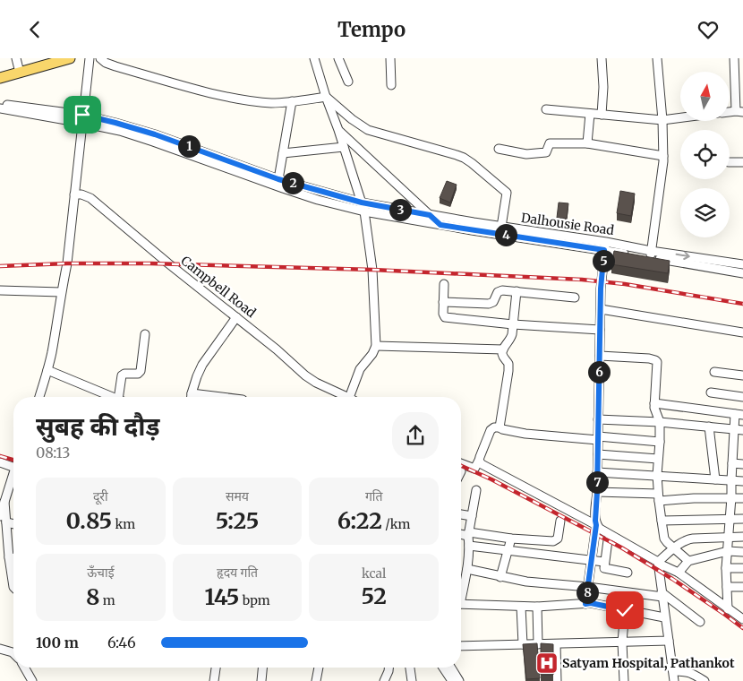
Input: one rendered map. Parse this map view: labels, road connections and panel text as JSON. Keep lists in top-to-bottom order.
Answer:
{
  "streets": {
    "street": ["Dalhousie Road", "Campbell Road"]
  },
  "places": {
    "hospital": ["Satyam Hospital, Pathankot"]
  },
  "north": "top",
  "page": {
    "header": "Tempo",
    "pins": [
      "1",
      "2",
      "3",
      "4",
      "5",
      "6",
      "7",
      "8"
    ],
    "heading": ["सुबह की दौड़", "08:13"],
    "stats": [
      ["दूरी", "0.85 km"],
      ["समय", "5:25"],
      ["गति", "6:22 /km"],
      ["ऊँचाई", "8 m"],
      ["हृदय गति", "145 bpm"],
      ["kcal", "52"]
    ],
    "list": [
      {
        "name": "100 m",
        "note": "6:46"
      }
    ]
  }
}
